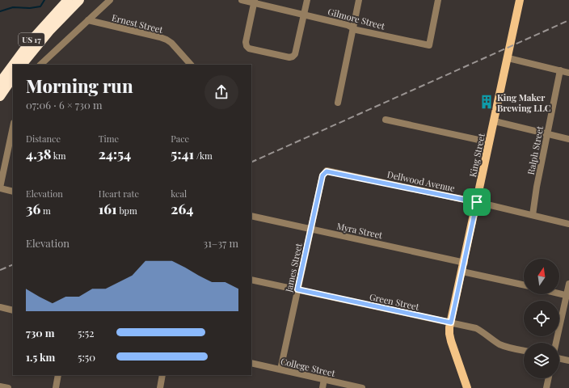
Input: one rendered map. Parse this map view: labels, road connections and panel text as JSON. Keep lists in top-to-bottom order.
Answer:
{
  "streets": {
    "highway": ["US 17"],
    "main road": ["King Street"],
    "street": [
      "Gilmore Street",
      "Ernest Street",
      "Ralph Street",
      "Dellwood Avenue",
      "Myra Street",
      "James Street",
      "Green Street",
      "College Street"
    ]
  },
  "crossings": [
    ["Ralph Street", "Dellwood Avenue"],
    ["King Street", "Dellwood Avenue"],
    ["King Street", "Myra Street"],
    ["King Street", "Green Street"],
    ["Dellwood Avenue", "James Street"],
    ["Myra Street", "James Street"],
    ["James Street", "Green Street"],
    ["James Street", "College Street"]
  ],
  "places": {
    "building": ["King Maker Brewing LLC"]
  },
  "north": "top",
  "page": {
    "heading": ["Morning run", "07:06 · 6 × 730 m"],
    "stats": [
      ["Distance", "4.38 km"],
      ["Time", "24:54"],
      ["Pace", "5:41 /km"],
      ["Elevation", "36 m"],
      ["Heart rate", "161 bpm"],
      ["kcal", "264"]
    ],
    "chart": ["Elevation", "31–37 m"],
    "list": [
      {
        "name": "730 m",
        "note": "5:52"
      },
      {
        "name": "1.5 km",
        "note": "5:50"
      }
    ]
  }
}
